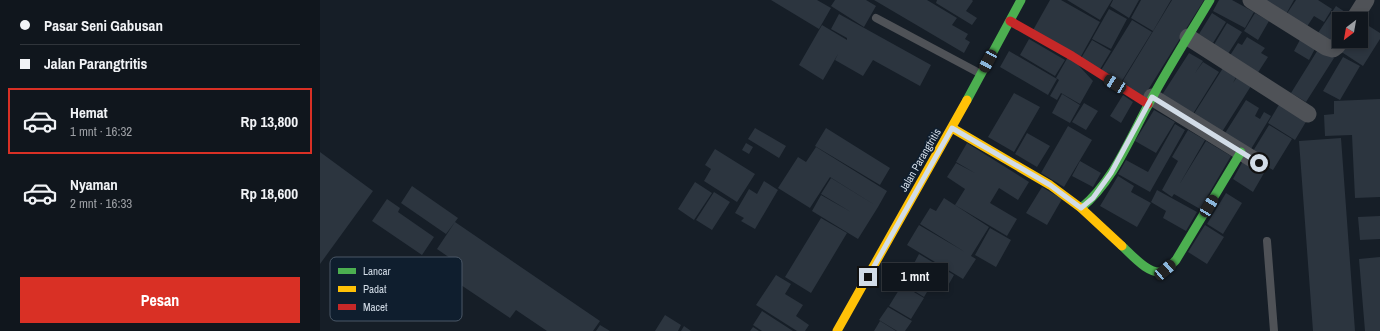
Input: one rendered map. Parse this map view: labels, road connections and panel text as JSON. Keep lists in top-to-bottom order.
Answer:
{
  "streets": {
    "street": ["Jalan Parangtritis"]
  },
  "legend": ["Lancar", "Padat", "Macet"],
  "north": "bottom left",
  "page": {
    "banner": ["Pasar Seni Gabusan", "Jalan Parangtritis"],
    "list": [
      {
        "name": "Hemat",
        "note": "1 mnt · 16:32",
        "value": "Rp 13,800"
      },
      {
        "name": "Nyaman",
        "note": "2 mnt · 16:33",
        "value": "Rp 18,600"
      }
    ],
    "bubble": "1 mnt",
    "buttons": "Pesan"
  }
}
